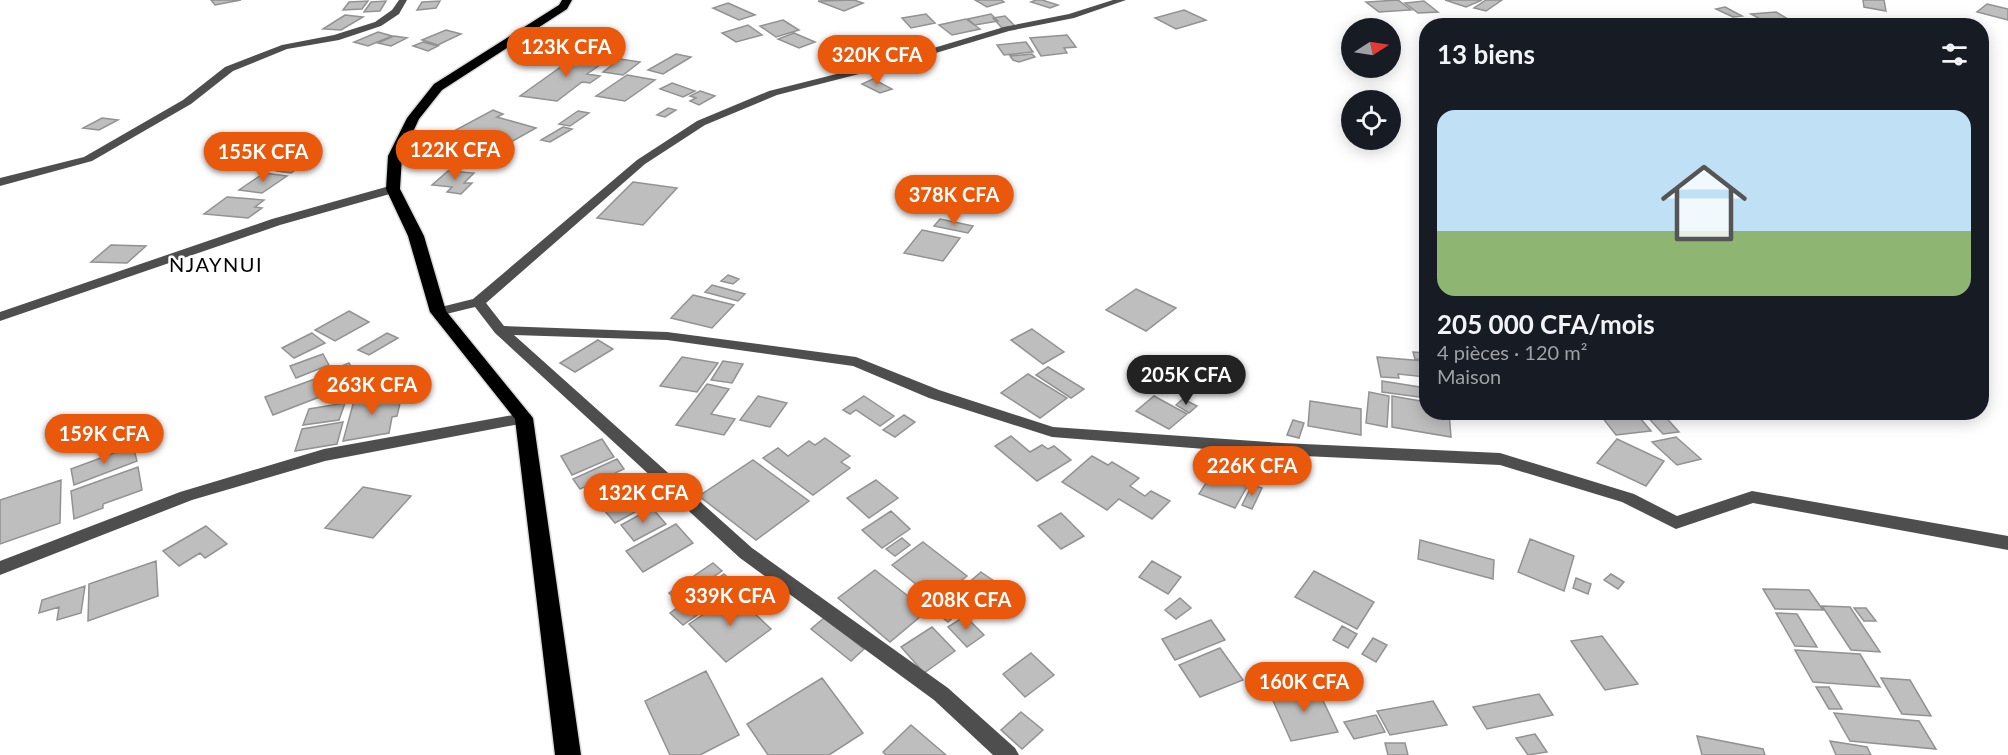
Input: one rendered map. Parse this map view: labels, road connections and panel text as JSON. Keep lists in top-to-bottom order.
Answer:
{
  "districts": ["NJAYNUI"],
  "north": "right",
  "page": {
    "heading": "13 biens",
    "price": [
      "123K CFA",
      "320K CFA",
      "122K CFA",
      "155K CFA",
      "378K CFA",
      "205K CFA",
      "263K CFA",
      "159K CFA",
      "226K CFA",
      "132K CFA",
      "339K CFA",
      "208K CFA",
      "160K CFA"
    ],
    "list": [
      {
        "name": "205 000 CFA/mois",
        "note": "4 pièces · 120 m² · Maison"
      }
    ]
  }
}
